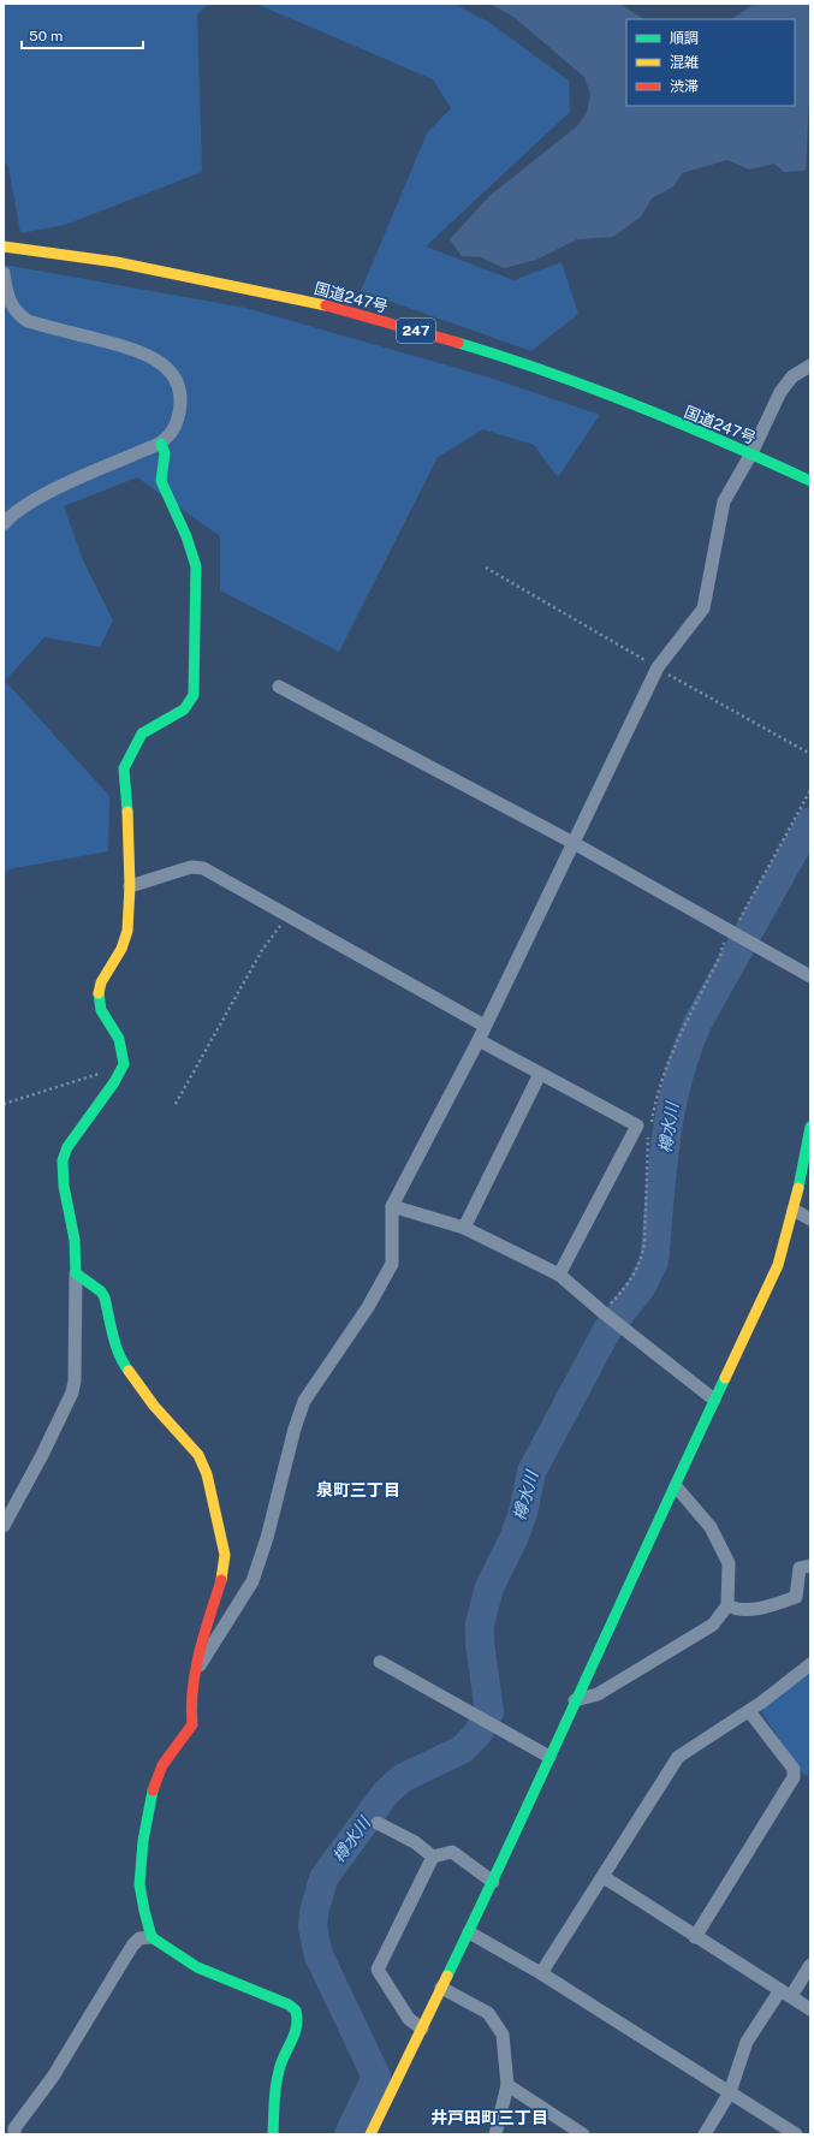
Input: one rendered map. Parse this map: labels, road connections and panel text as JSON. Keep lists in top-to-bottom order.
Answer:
{
  "streets": {
    "main road": ["国道247号", "247"]
  },
  "districts": ["泉町三丁目", "井戸田町三丁目"],
  "water": ["樽水川"],
  "legend": ["順調", "混雑", "渋滞"],
  "scale_bar": "50 m"
}
